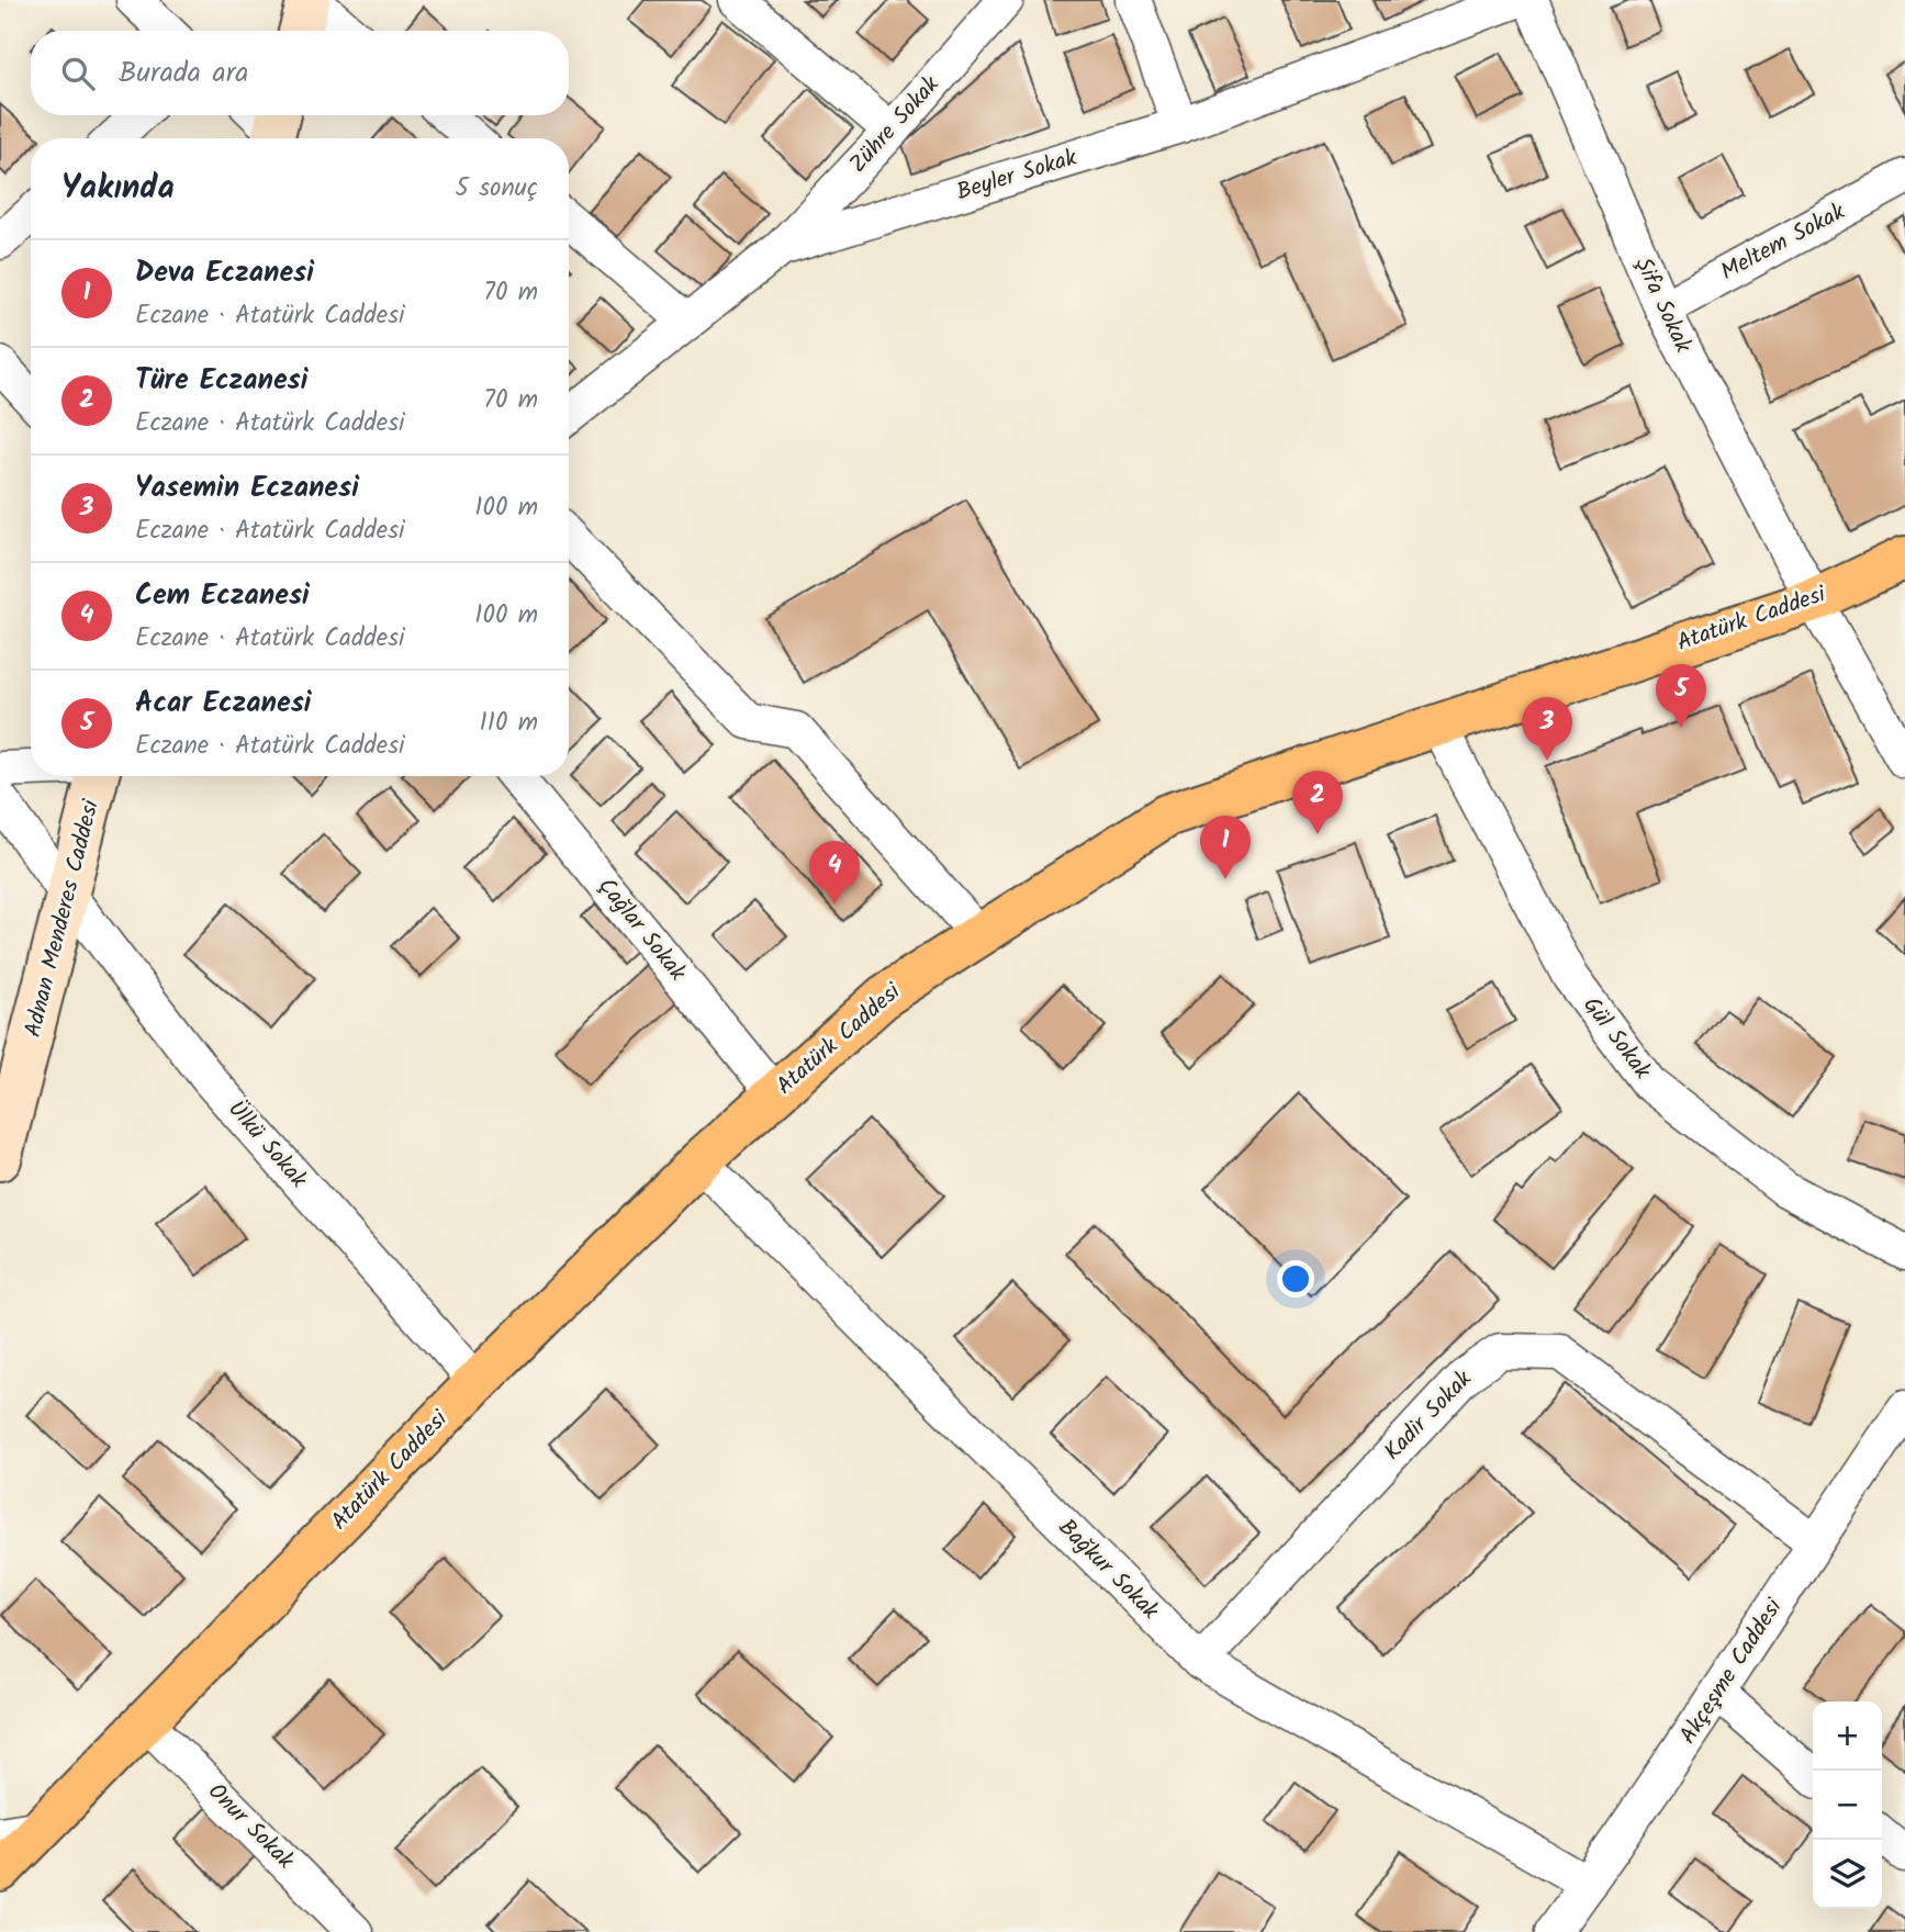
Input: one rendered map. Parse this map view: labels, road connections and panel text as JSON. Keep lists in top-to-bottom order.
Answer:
{
  "streets": {
    "main road": ["Atatürk Caddesi"],
    "street": [
      "Zühre Sokak",
      "Beyler Sokak",
      "Meltem Sokak",
      "Şifa Sokak",
      "Adnan Menderes Caddesi",
      "Çağlar Sokak",
      "Gül Sokak",
      "Ülkü Sokak",
      "Kadir Sokak",
      "Bağkur Sokak",
      "Akçeşme Caddesi",
      "Onur Sokak"
    ]
  },
  "crossings": [
    ["Zühre Sokak", "Beyler Sokak"],
    ["Meltem Sokak", "Şifa Sokak"],
    ["Şifa Sokak", "Atatürk Caddesi"],
    ["Atatürk Caddesi", "Çağlar Sokak"],
    ["Atatürk Caddesi", "Gül Sokak"],
    ["Atatürk Caddesi", "Ülkü Sokak"],
    ["Atatürk Caddesi", "Bağkur Sokak"],
    ["Atatürk Caddesi", "Onur Sokak"],
    ["Adnan Menderes Caddesi", "Ülkü Sokak"],
    ["Kadir Sokak", "Bağkur Sokak"],
    ["Kadir Sokak", "Akçeşme Caddesi"],
    ["Bağkur Sokak", "Akçeşme Caddesi"]
  ],
  "page": {
    "search": "Burada ara",
    "heading": ["Yakında", "5 sonuç"],
    "list": [
      {
        "mark": "1",
        "name": "Deva Eczanesi",
        "note": "Eczane · Atatürk Caddesi",
        "value": "70 m"
      },
      {
        "mark": "2",
        "name": "Türe Eczanesi",
        "note": "Eczane · Atatürk Caddesi",
        "value": "70 m"
      },
      {
        "mark": "3",
        "name": "Yasemin Eczanesi",
        "note": "Eczane · Atatürk Caddesi",
        "value": "100 m"
      },
      {
        "mark": "4",
        "name": "Cem Eczanesi",
        "note": "Eczane · Atatürk Caddesi",
        "value": "100 m"
      },
      {
        "mark": "5",
        "name": "Acar Eczanesi",
        "note": "Eczane · Atatürk Caddesi",
        "value": "110 m"
      }
    ],
    "pins": [
      "5",
      "3",
      "2",
      "1",
      "4"
    ],
    "map_buttons": ["+", "−"]
  }
}
